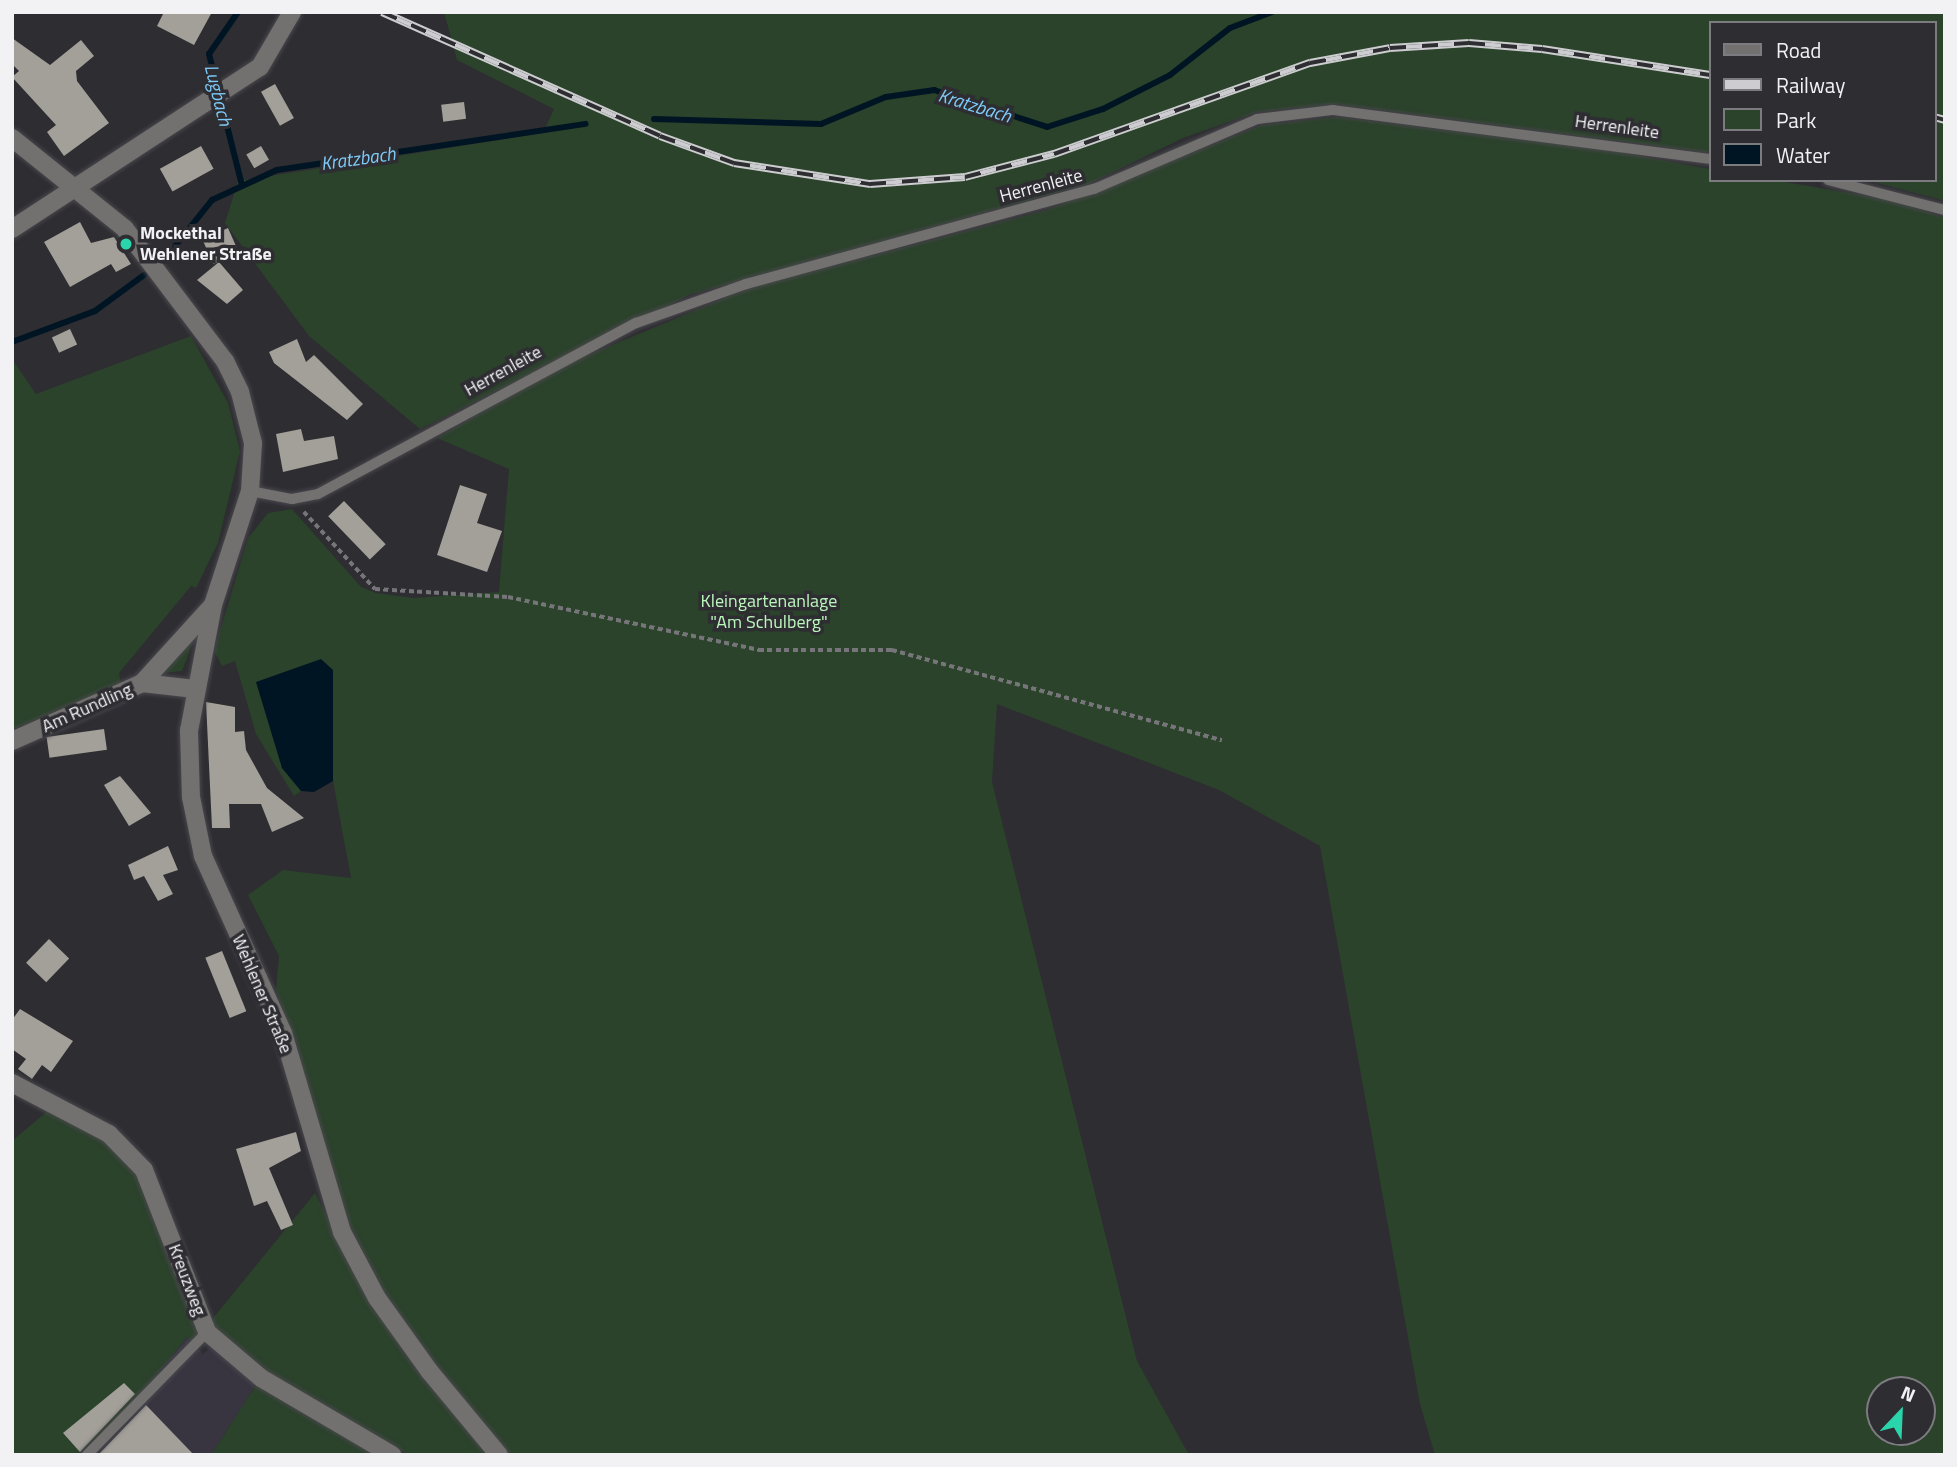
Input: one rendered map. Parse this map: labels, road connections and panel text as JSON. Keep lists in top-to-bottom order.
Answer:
{
  "streets": {
    "street": ["Am Rundling", "Wehlener Straße", "Kreuzweg"],
    "lane": ["Herrenleite"]
  },
  "crossings": [
    ["Am Rundling", "Wehlener Straße"]
  ],
  "water": ["Lugbach", "Kratzbach"],
  "parks": ["Kleingartenanlage \"Am Schulberg\""],
  "places": ["Mockethal Wehlener Straße"],
  "legend": [
    "Road",
    "Railway",
    "Park",
    "Water"
  ],
  "north": "top right"
}
